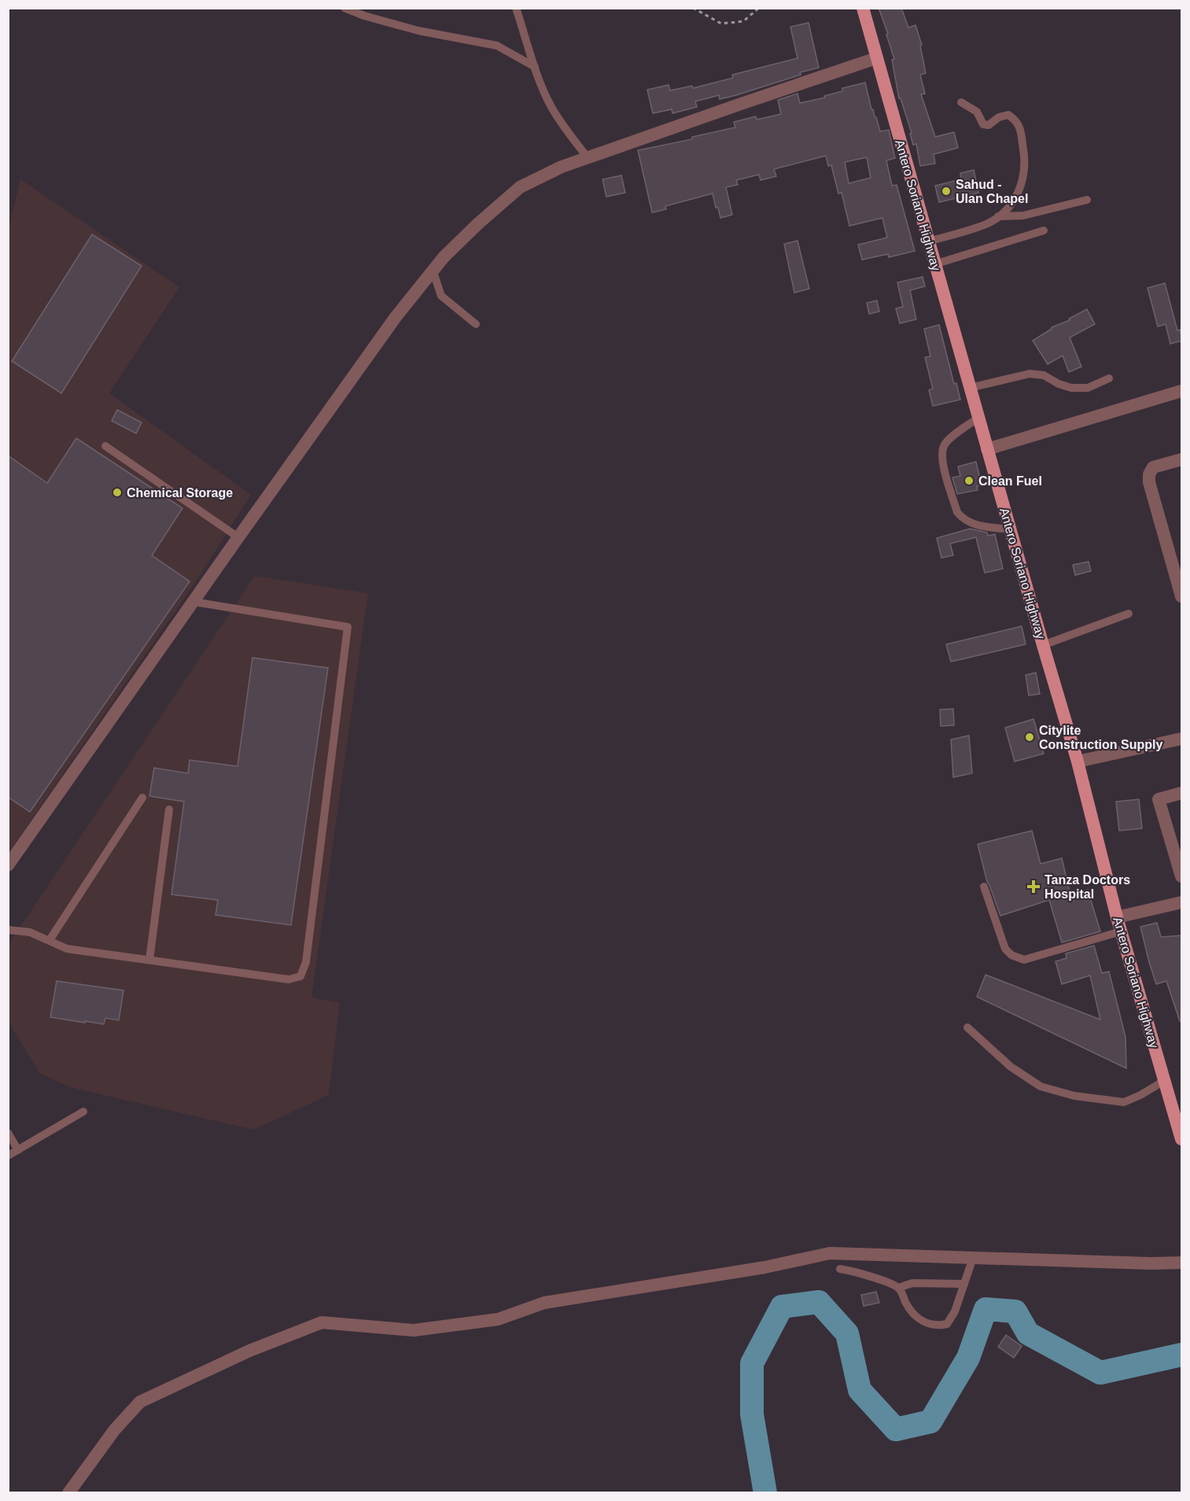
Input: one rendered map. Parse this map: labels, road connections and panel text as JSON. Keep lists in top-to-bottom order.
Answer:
{
  "streets": {
    "main road": ["Antero Soriano Highway"]
  },
  "places": {
    "other": [
      "Sahud - Ulan Chapel",
      "Clean Fuel",
      "Chemical Storage",
      "Citylite Construction Supply"
    ],
    "health": ["Tanza Doctors Hospital"]
  }
}
